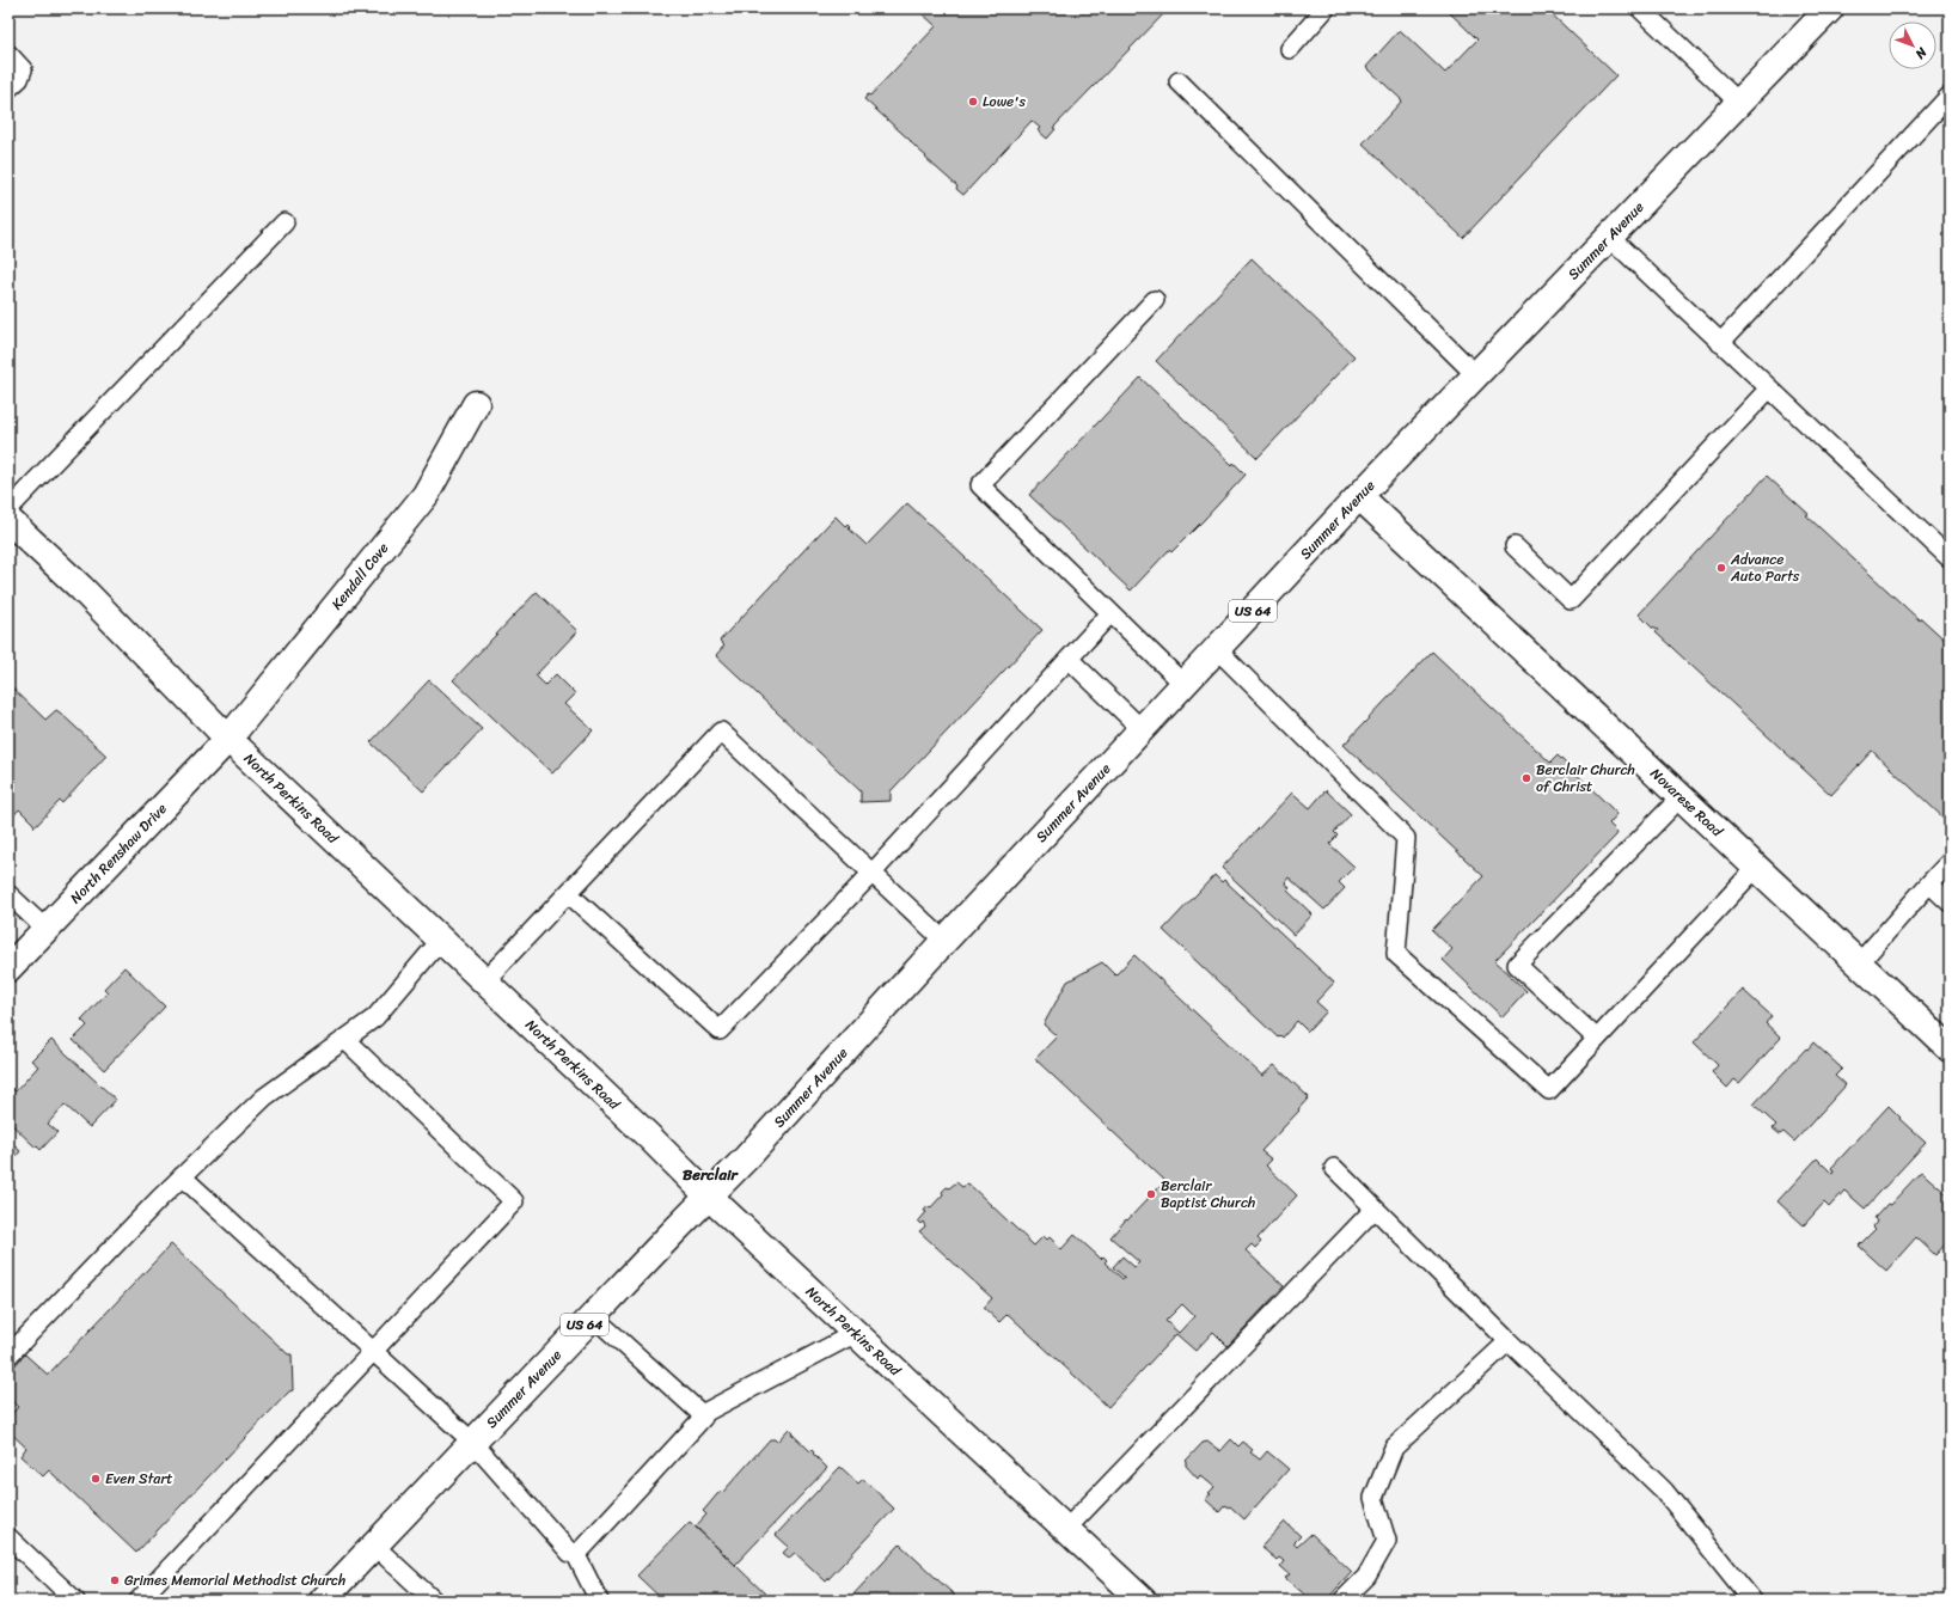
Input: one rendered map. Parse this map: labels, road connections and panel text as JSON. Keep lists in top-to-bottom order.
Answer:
{
  "streets": {
    "main road": [
      "Summer Avenue",
      "Kendall Cove",
      "US 64",
      "North Perkins Road",
      "Novarese Road",
      "North Renshaw Drive"
    ]
  },
  "crossings": [
    ["Summer Avenue", "North Perkins Road"],
    ["Summer Avenue", "Novarese Road"],
    ["Kendall Cove", "North Perkins Road"],
    ["Kendall Cove", "North Renshaw Drive"],
    ["North Perkins Road", "North Renshaw Drive"]
  ],
  "districts": ["Berclair"],
  "places": [
    "Lowe's",
    "Advance Auto Parts",
    "Berclair Church of Christ",
    "Berclair Baptist Church",
    "Even Start",
    "Grimes Memorial Methodist Church"
  ],
  "north": "bottom right"
}
